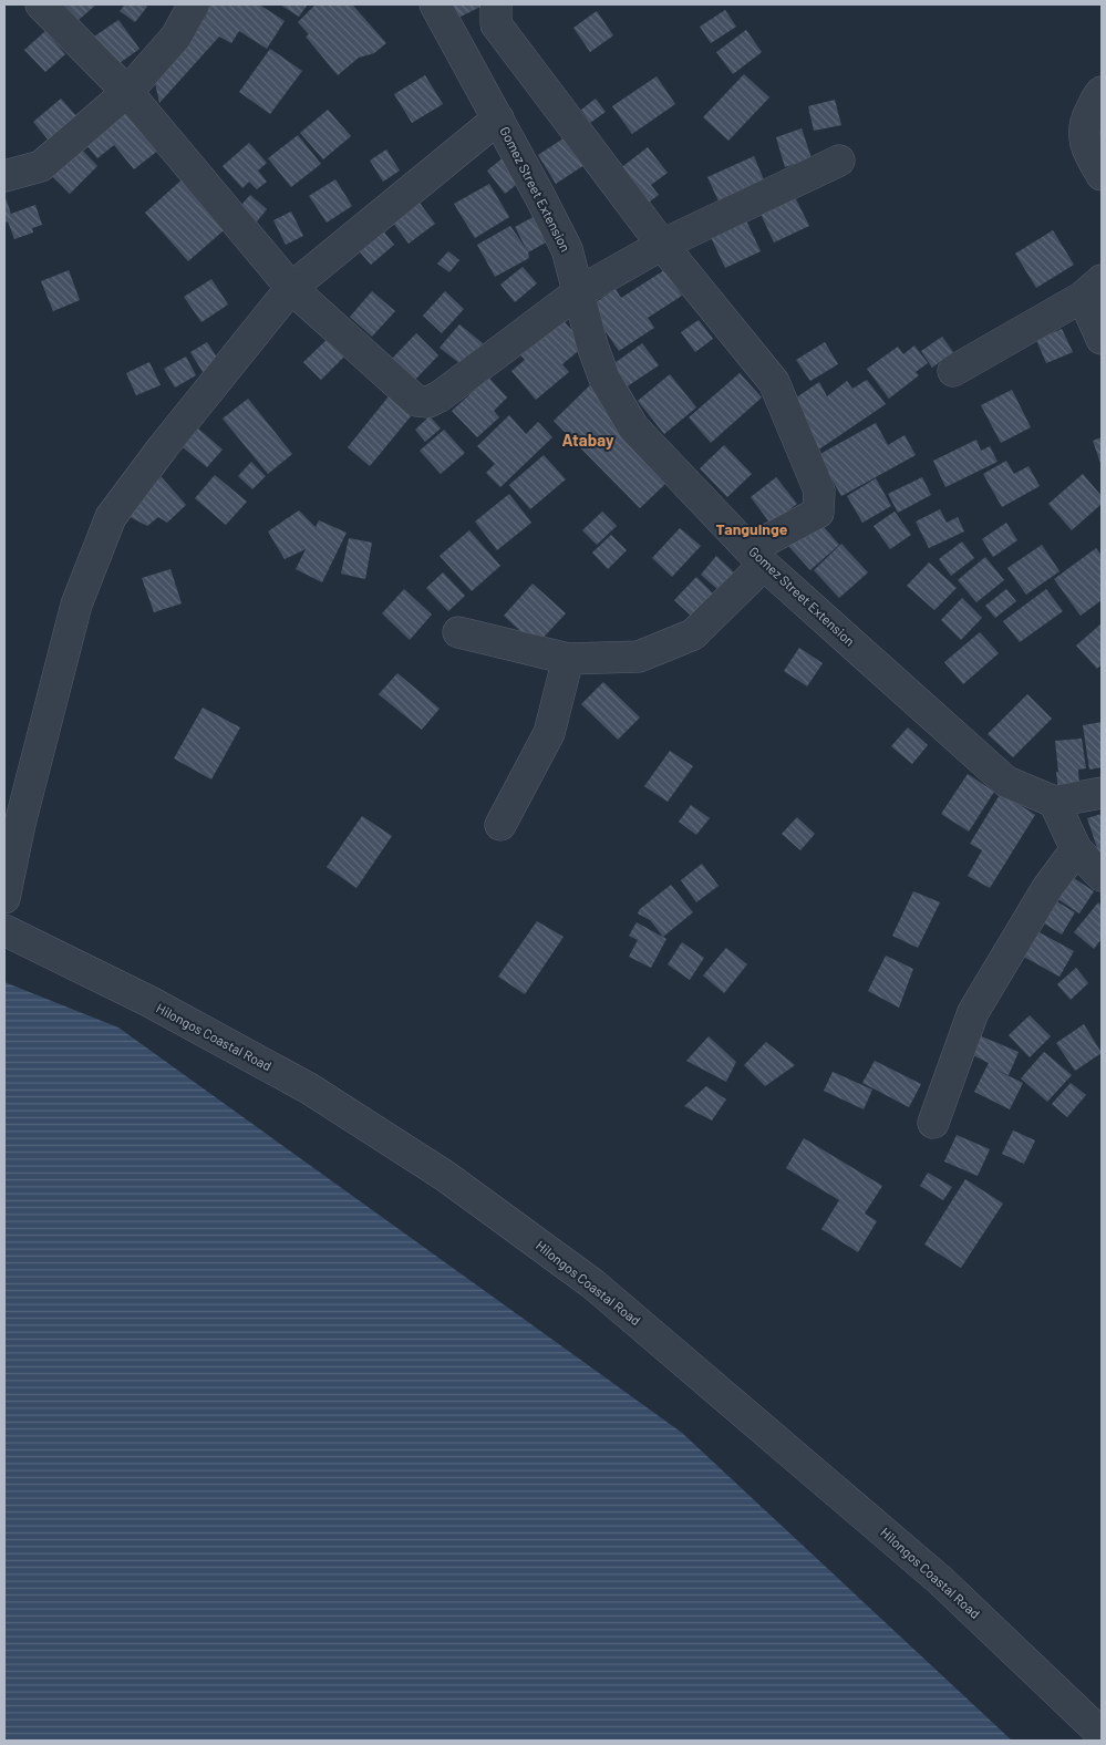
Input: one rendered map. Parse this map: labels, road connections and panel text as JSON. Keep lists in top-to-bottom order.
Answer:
{
  "streets": {
    "street": ["Gomez Street Extension", "Hilongos Coastal Road"]
  },
  "districts": ["Atabay", "Tanguinge"]
}
